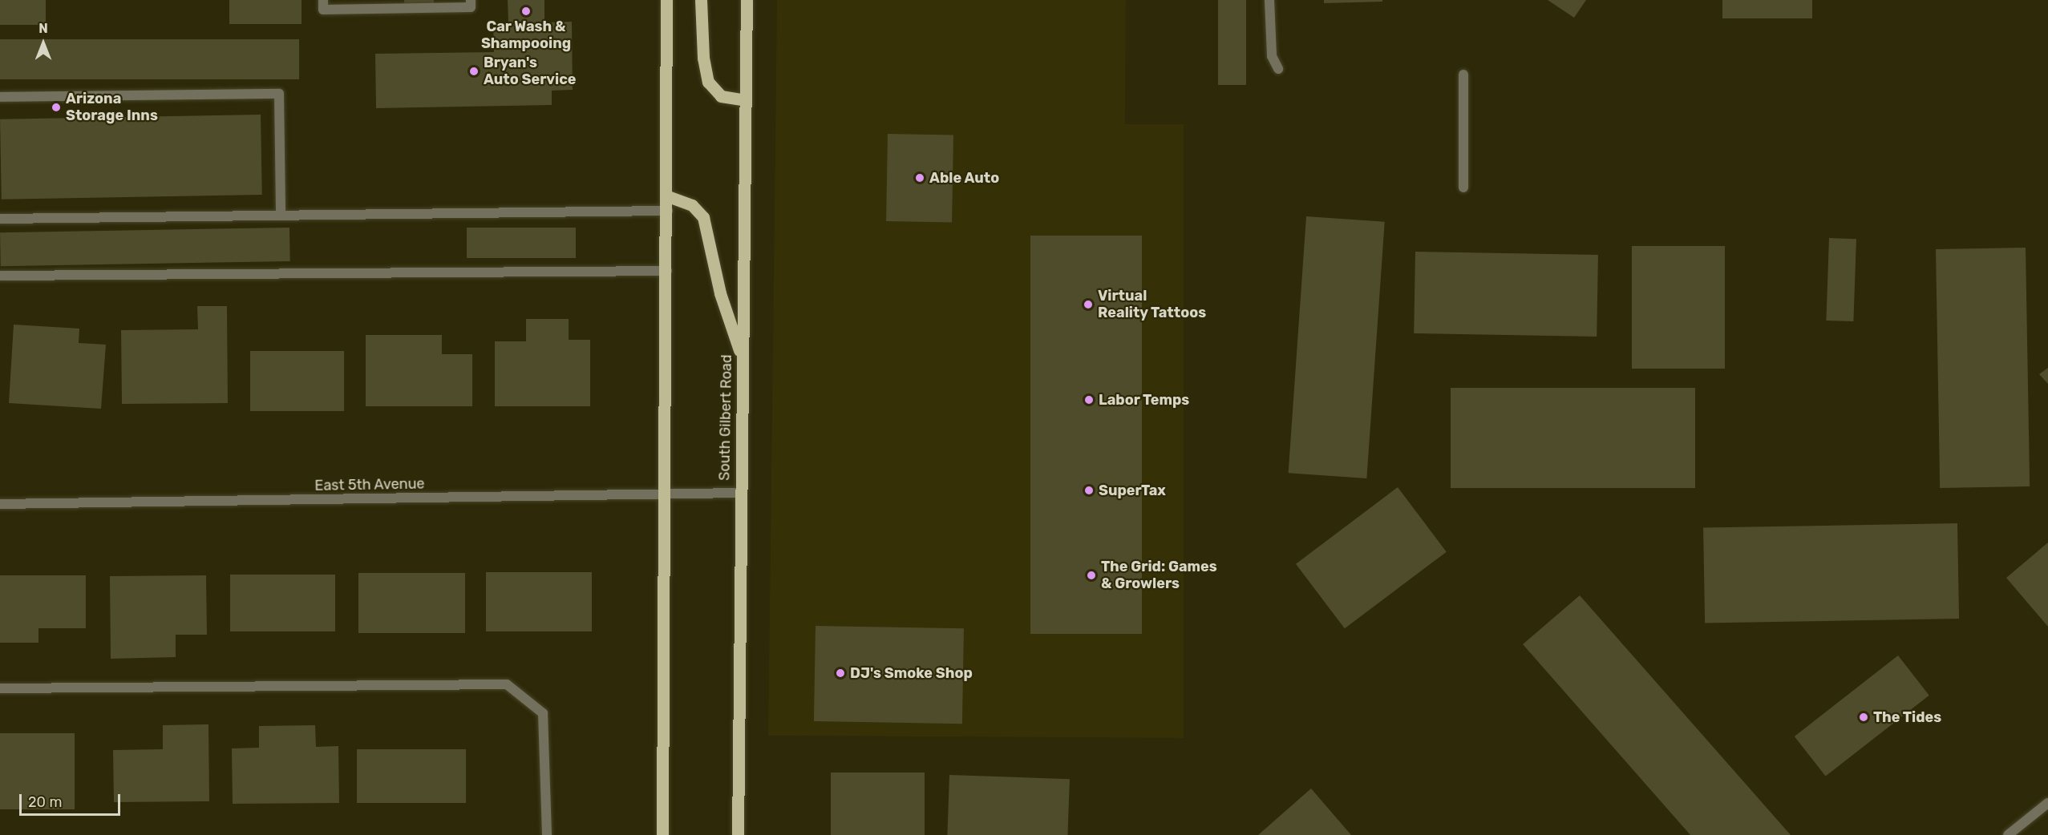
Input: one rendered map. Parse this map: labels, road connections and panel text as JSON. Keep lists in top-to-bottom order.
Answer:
{
  "streets": {
    "main road": ["South Gilbert Road"],
    "street": ["East 5th Avenue"]
  },
  "crossings": [
    ["South Gilbert Road", "East 5th Avenue"]
  ],
  "places": [
    "Car Wash & Shampooing",
    "Bryan's Auto Service",
    "Arizona Storage Inns",
    "Able Auto",
    "Virtual Reality Tattoos",
    "Labor Temps",
    "SuperTax",
    "The Grid: Games & Growlers",
    "DJ's Smoke Shop",
    "The Tides"
  ],
  "scale_bar": "20 m",
  "north": "top"
}
